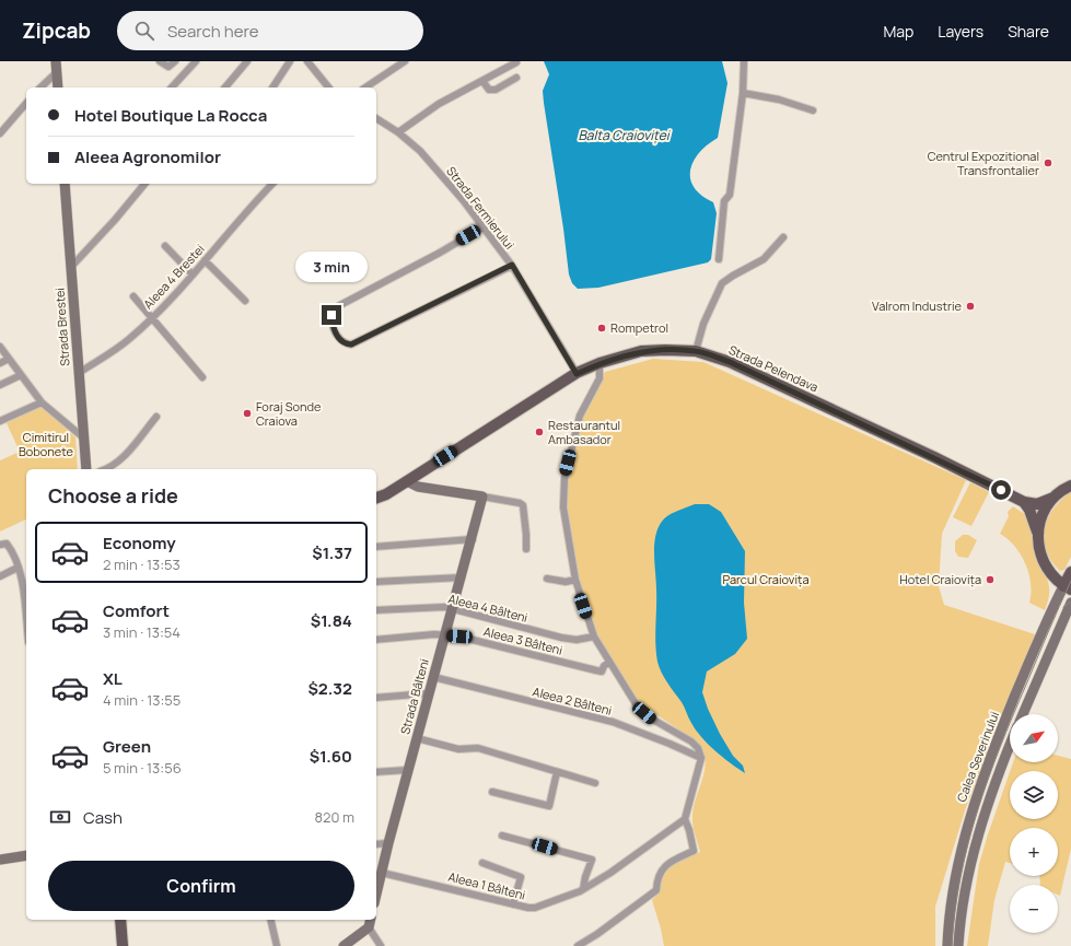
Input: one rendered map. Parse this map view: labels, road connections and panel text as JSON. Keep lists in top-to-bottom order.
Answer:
{
  "streets": {
    "main road": [
      "Strada Brestei",
      "Strada Pelendava",
      "Strada Bâlteni",
      "Calea Severinului"
    ],
    "street": [
      "Strada Fermierului",
      "Aleea 4 Brestei",
      "Aleea 4 Bâlteni",
      "Aleea 3 Bâlteni",
      "Aleea 2 Bâlteni",
      "Aleea 1 Bâlteni"
    ]
  },
  "crossings": [
    ["Strada Fermierului", "Strada Pelendava"],
    ["Aleea 4 Brestei", "Strada Brestei"],
    ["Strada Pelendava", "Calea Severinului"],
    ["Aleea 4 Bâlteni", "Strada Bâlteni"],
    ["Aleea 3 Bâlteni", "Strada Bâlteni"],
    ["Strada Bâlteni", "Aleea 2 Bâlteni"],
    ["Strada Bâlteni", "Aleea 1 Bâlteni"]
  ],
  "water": ["Balta Craioviței"],
  "parks": ["Cimitirul Bobonete", "Parcul Craiovița"],
  "places": [
    "Centrul Expozitional Transfrontalier",
    "Valrom Industrie",
    "Rompetrol",
    "Foraj Sonde Craiova",
    "Restaurantul Ambasador",
    "Hotel Craiovița"
  ],
  "north": "top right",
  "page": {
    "header": "Zipcab",
    "search": "Search here",
    "nav": ["Map", "Layers", "Share"],
    "banner": ["Hotel Boutique La Rocca", "Aleea Agronomilor"],
    "bubble": "3 min",
    "heading": "Choose a ride",
    "list": [
      {
        "name": "Economy",
        "note": "2 min · 13:53",
        "value": "$1.37"
      },
      {
        "name": "Comfort",
        "note": "3 min · 13:54",
        "value": "$1.84"
      },
      {
        "name": "XL",
        "note": "4 min · 13:55",
        "value": "$2.32"
      },
      {
        "name": "Green",
        "note": "5 min · 13:56",
        "value": "$1.60"
      }
    ],
    "map_buttons": ["+", "−"],
    "pay": ["Cash", "820 m"],
    "buttons": "Confirm"
  }
}
